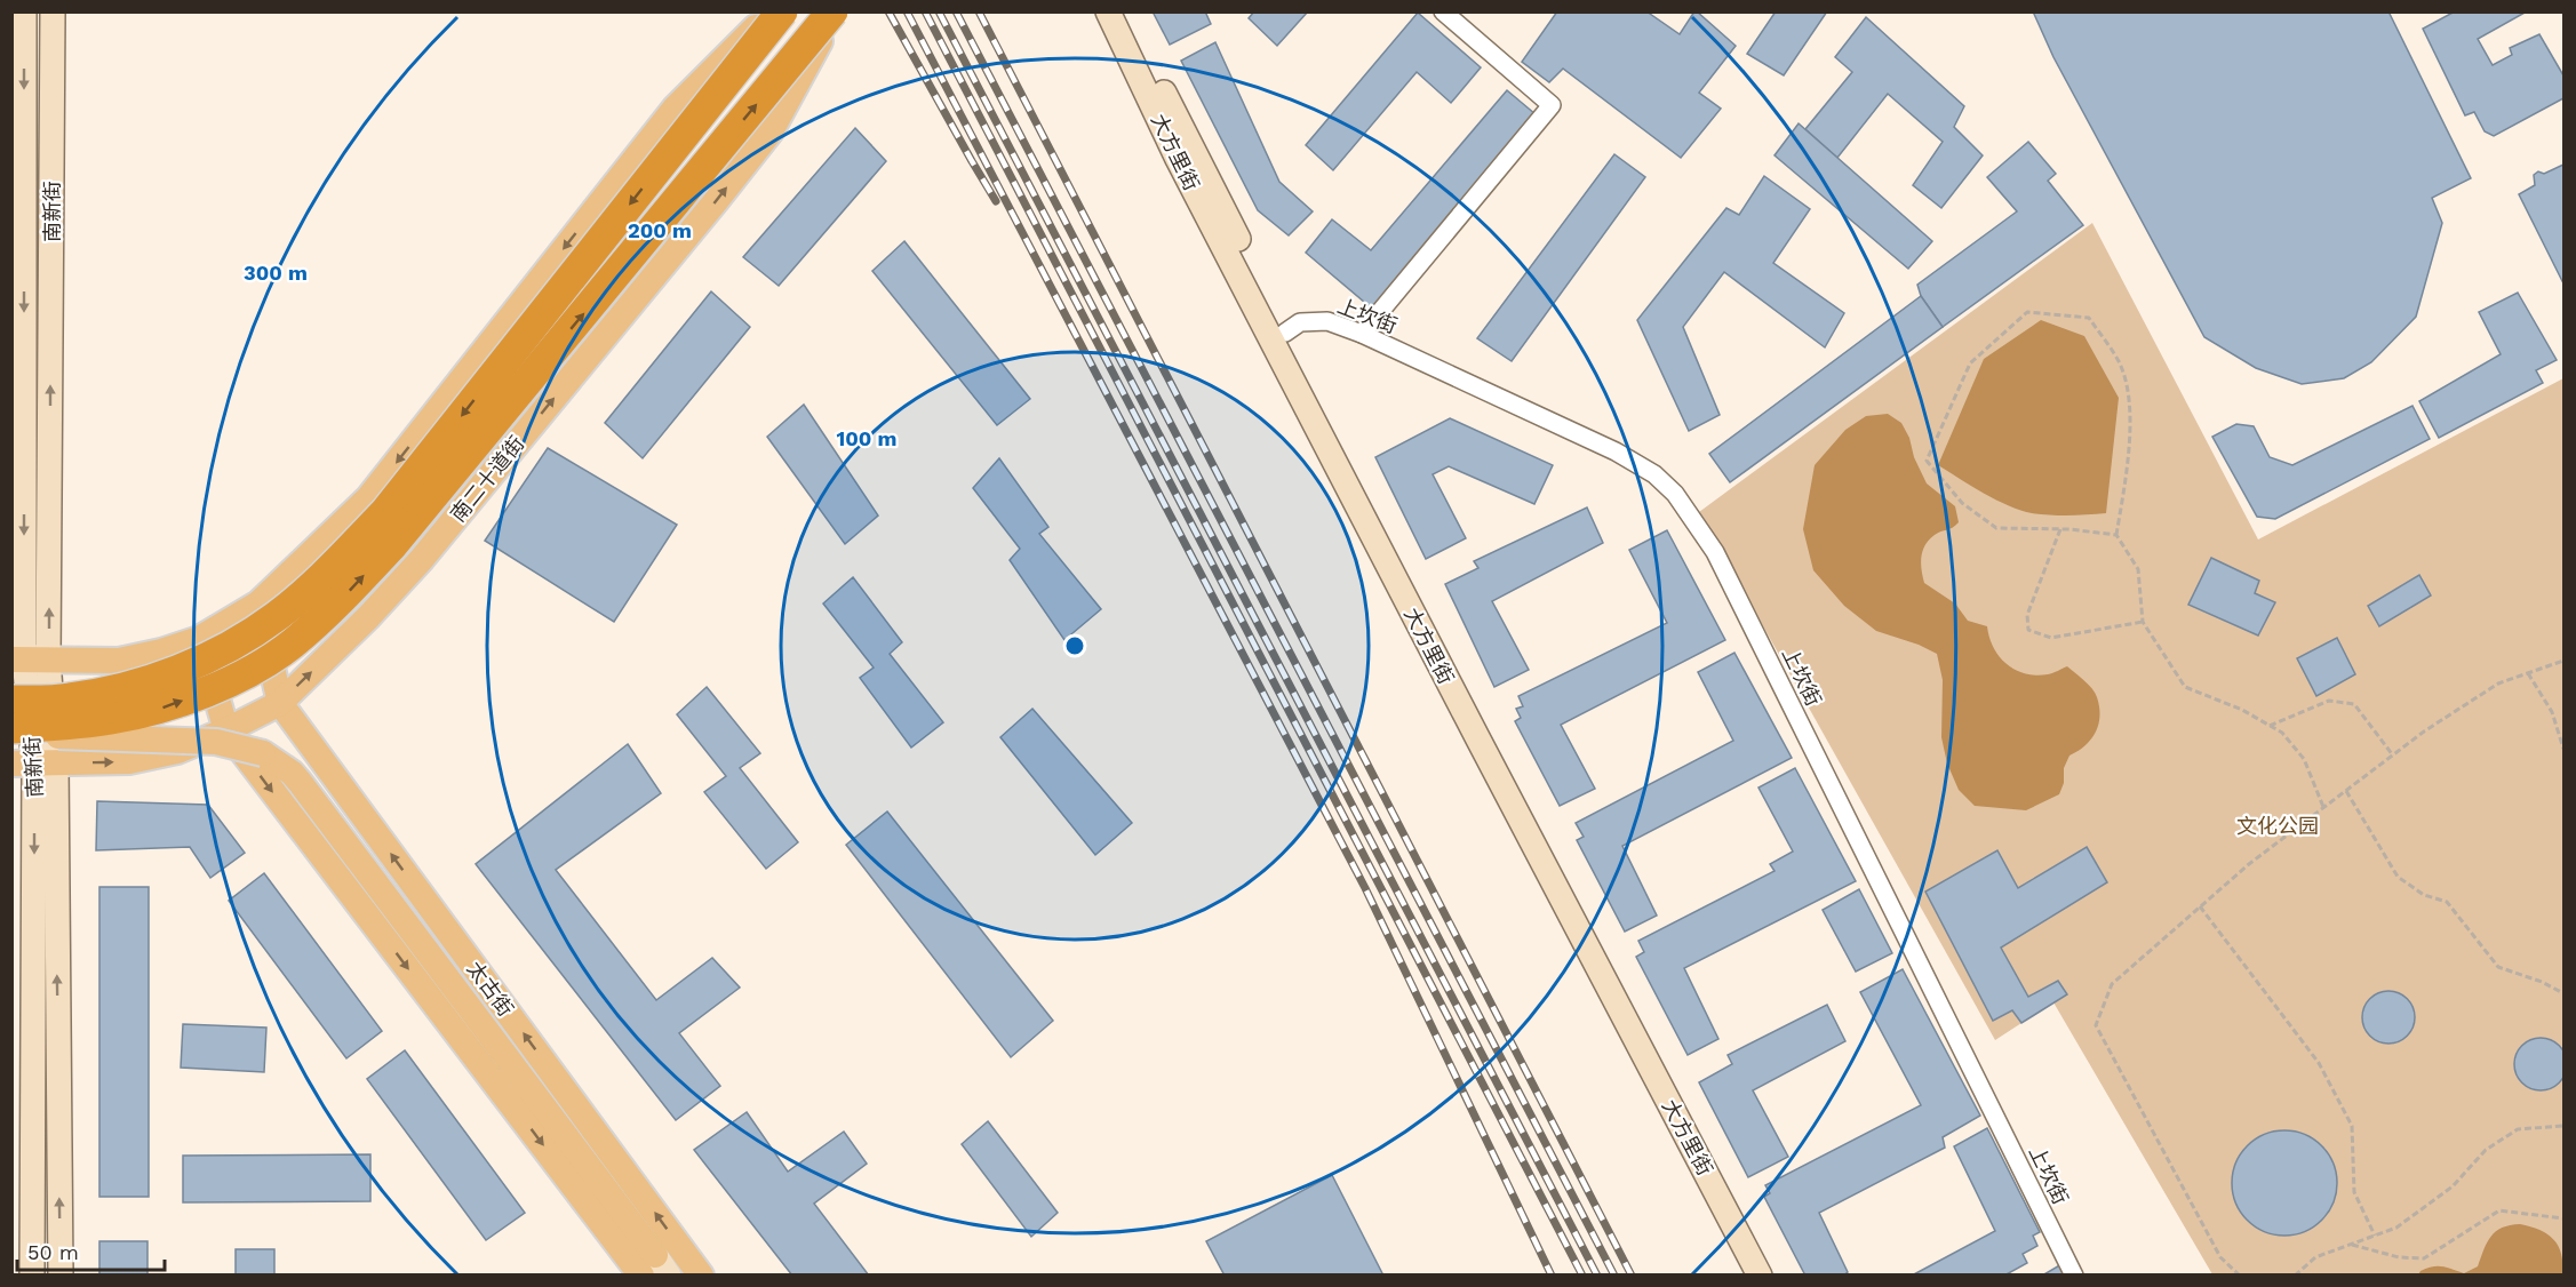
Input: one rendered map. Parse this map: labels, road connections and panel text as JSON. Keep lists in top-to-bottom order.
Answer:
{
  "streets": {
    "main road": [
      "大方里街",
      "南新街",
      "南二十道街",
      "太古街"
    ],
    "street": ["上坎街"]
  },
  "crossings": [
    ["大方里街", "上坎街"],
    ["南新街", "南二十道街"],
    ["南二十道街", "太古街"]
  ],
  "parks": ["文化公园"],
  "scale_bar": "50 m",
  "rings": ["200 m", "300 m", "100 m"]
}
